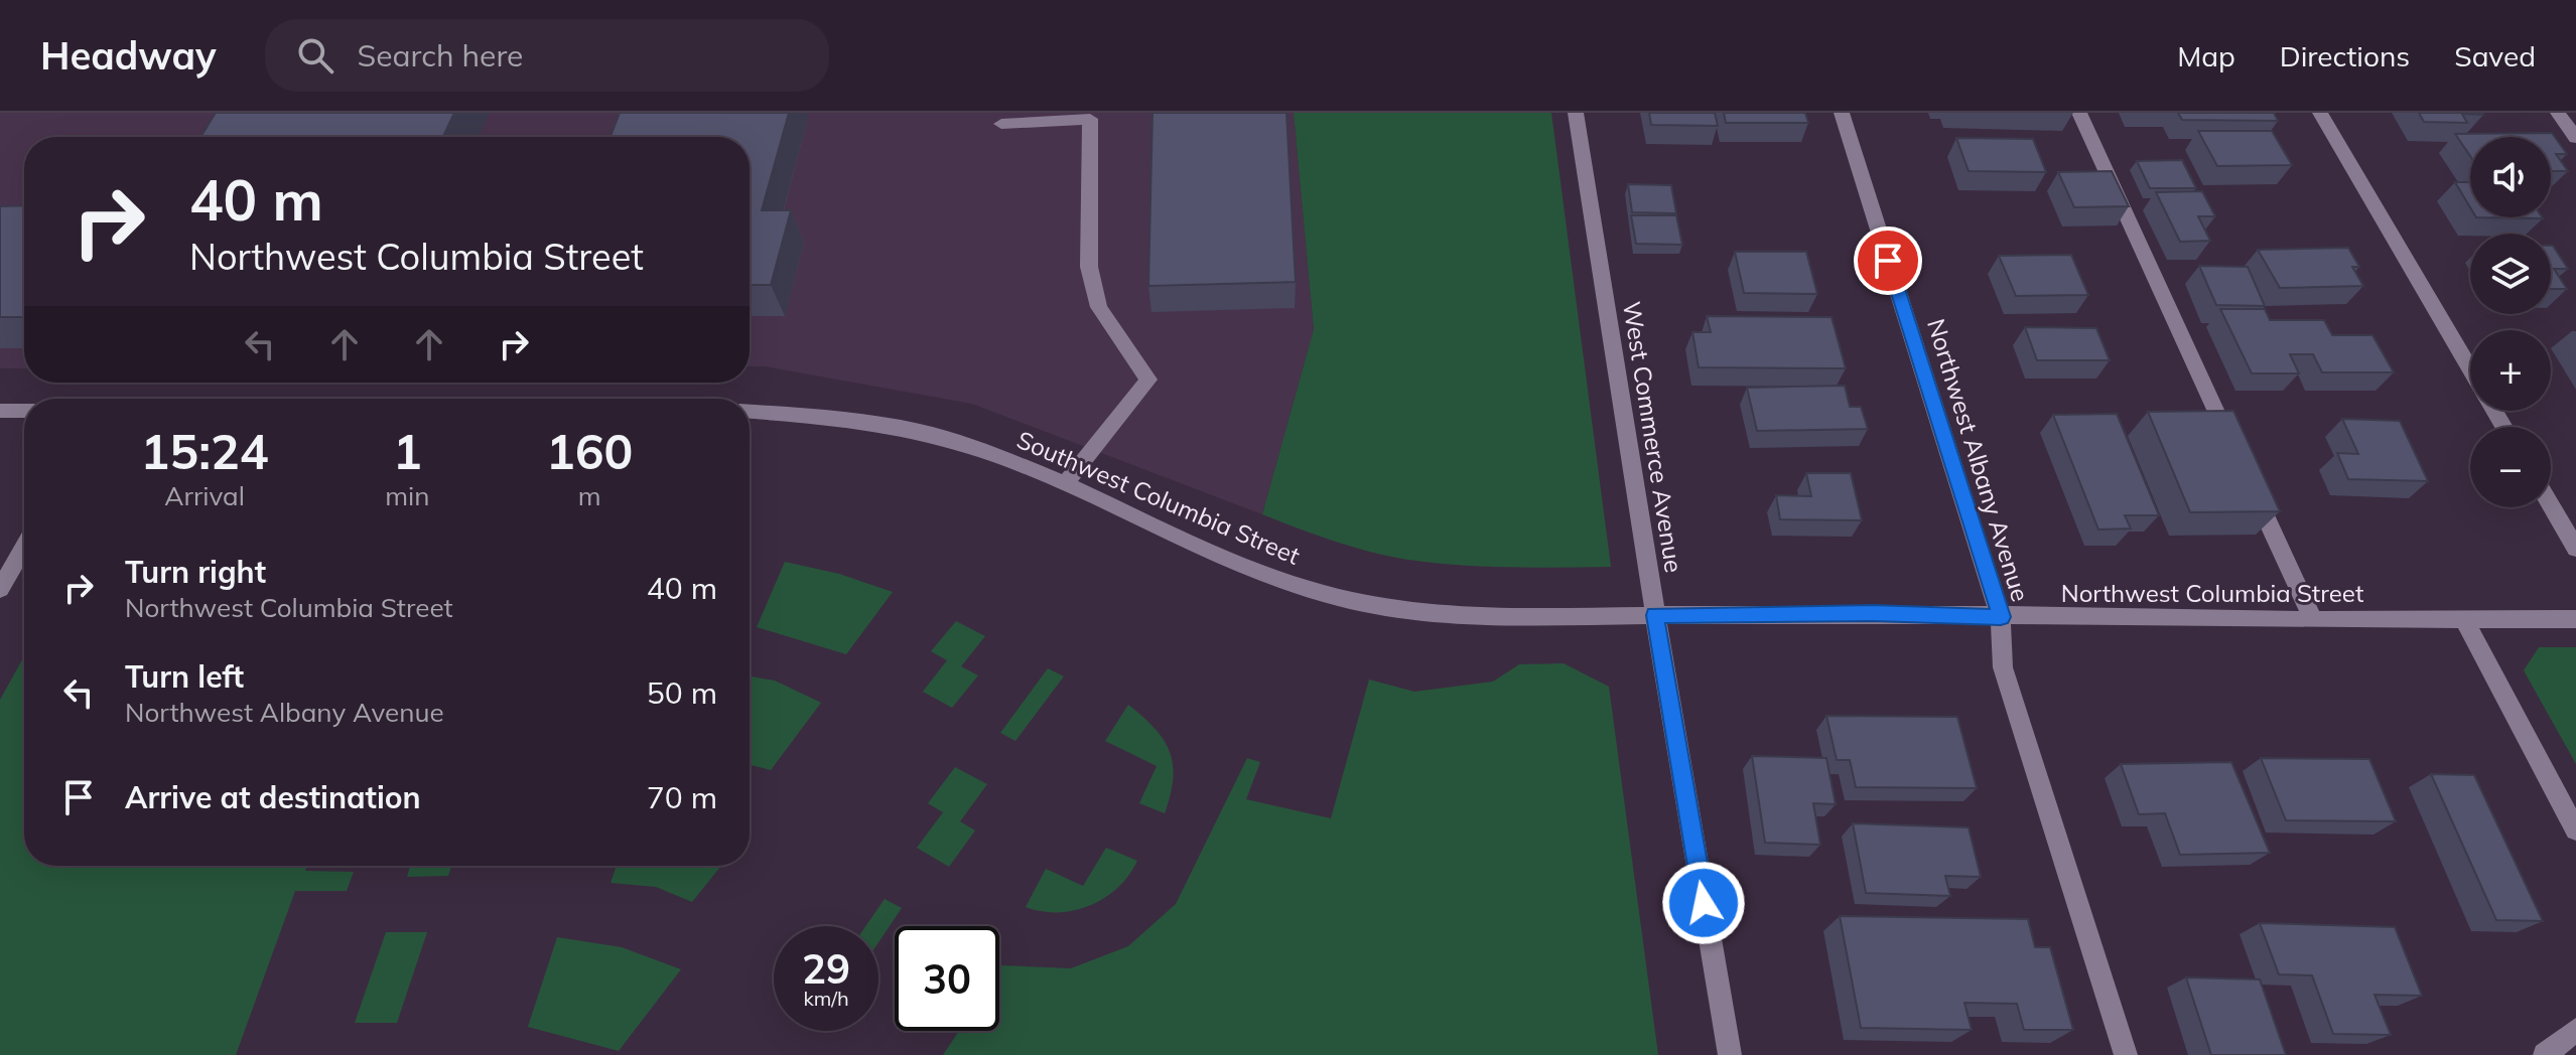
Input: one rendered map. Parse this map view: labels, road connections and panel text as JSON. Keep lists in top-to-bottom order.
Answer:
{
  "streets": {
    "street": [
      "West Commerce Avenue",
      "Northwest Albany Avenue",
      "Southwest Columbia Street",
      "Northwest Columbia Street"
    ]
  },
  "crossings": [
    ["West Commerce Avenue", "Southwest Columbia Street"],
    ["West Commerce Avenue", "Northwest Columbia Street"],
    ["Northwest Albany Avenue", "Northwest Columbia Street"],
    ["Southwest Columbia Street", "Northwest Columbia Street"]
  ],
  "page": {
    "header": "Headway",
    "search": "Search here",
    "nav": ["Map", "Directions", "Saved"],
    "map_buttons": ["+", "−"],
    "turn": ["40 m", "Northwest Columbia Street"],
    "eta": [
      "15:24",
      "Arrival",
      "1",
      "min",
      "160",
      "m"
    ],
    "list": [
      {
        "name": "Turn right",
        "note": "Northwest Columbia Street",
        "value": "40 m"
      },
      {
        "name": "Turn left",
        "note": "Northwest Albany Avenue",
        "value": "50 m"
      },
      {
        "name": "Arrive at destination",
        "value": "70 m"
      }
    ],
    "speed": "29 km/h",
    "limit": "30"
  }
}
